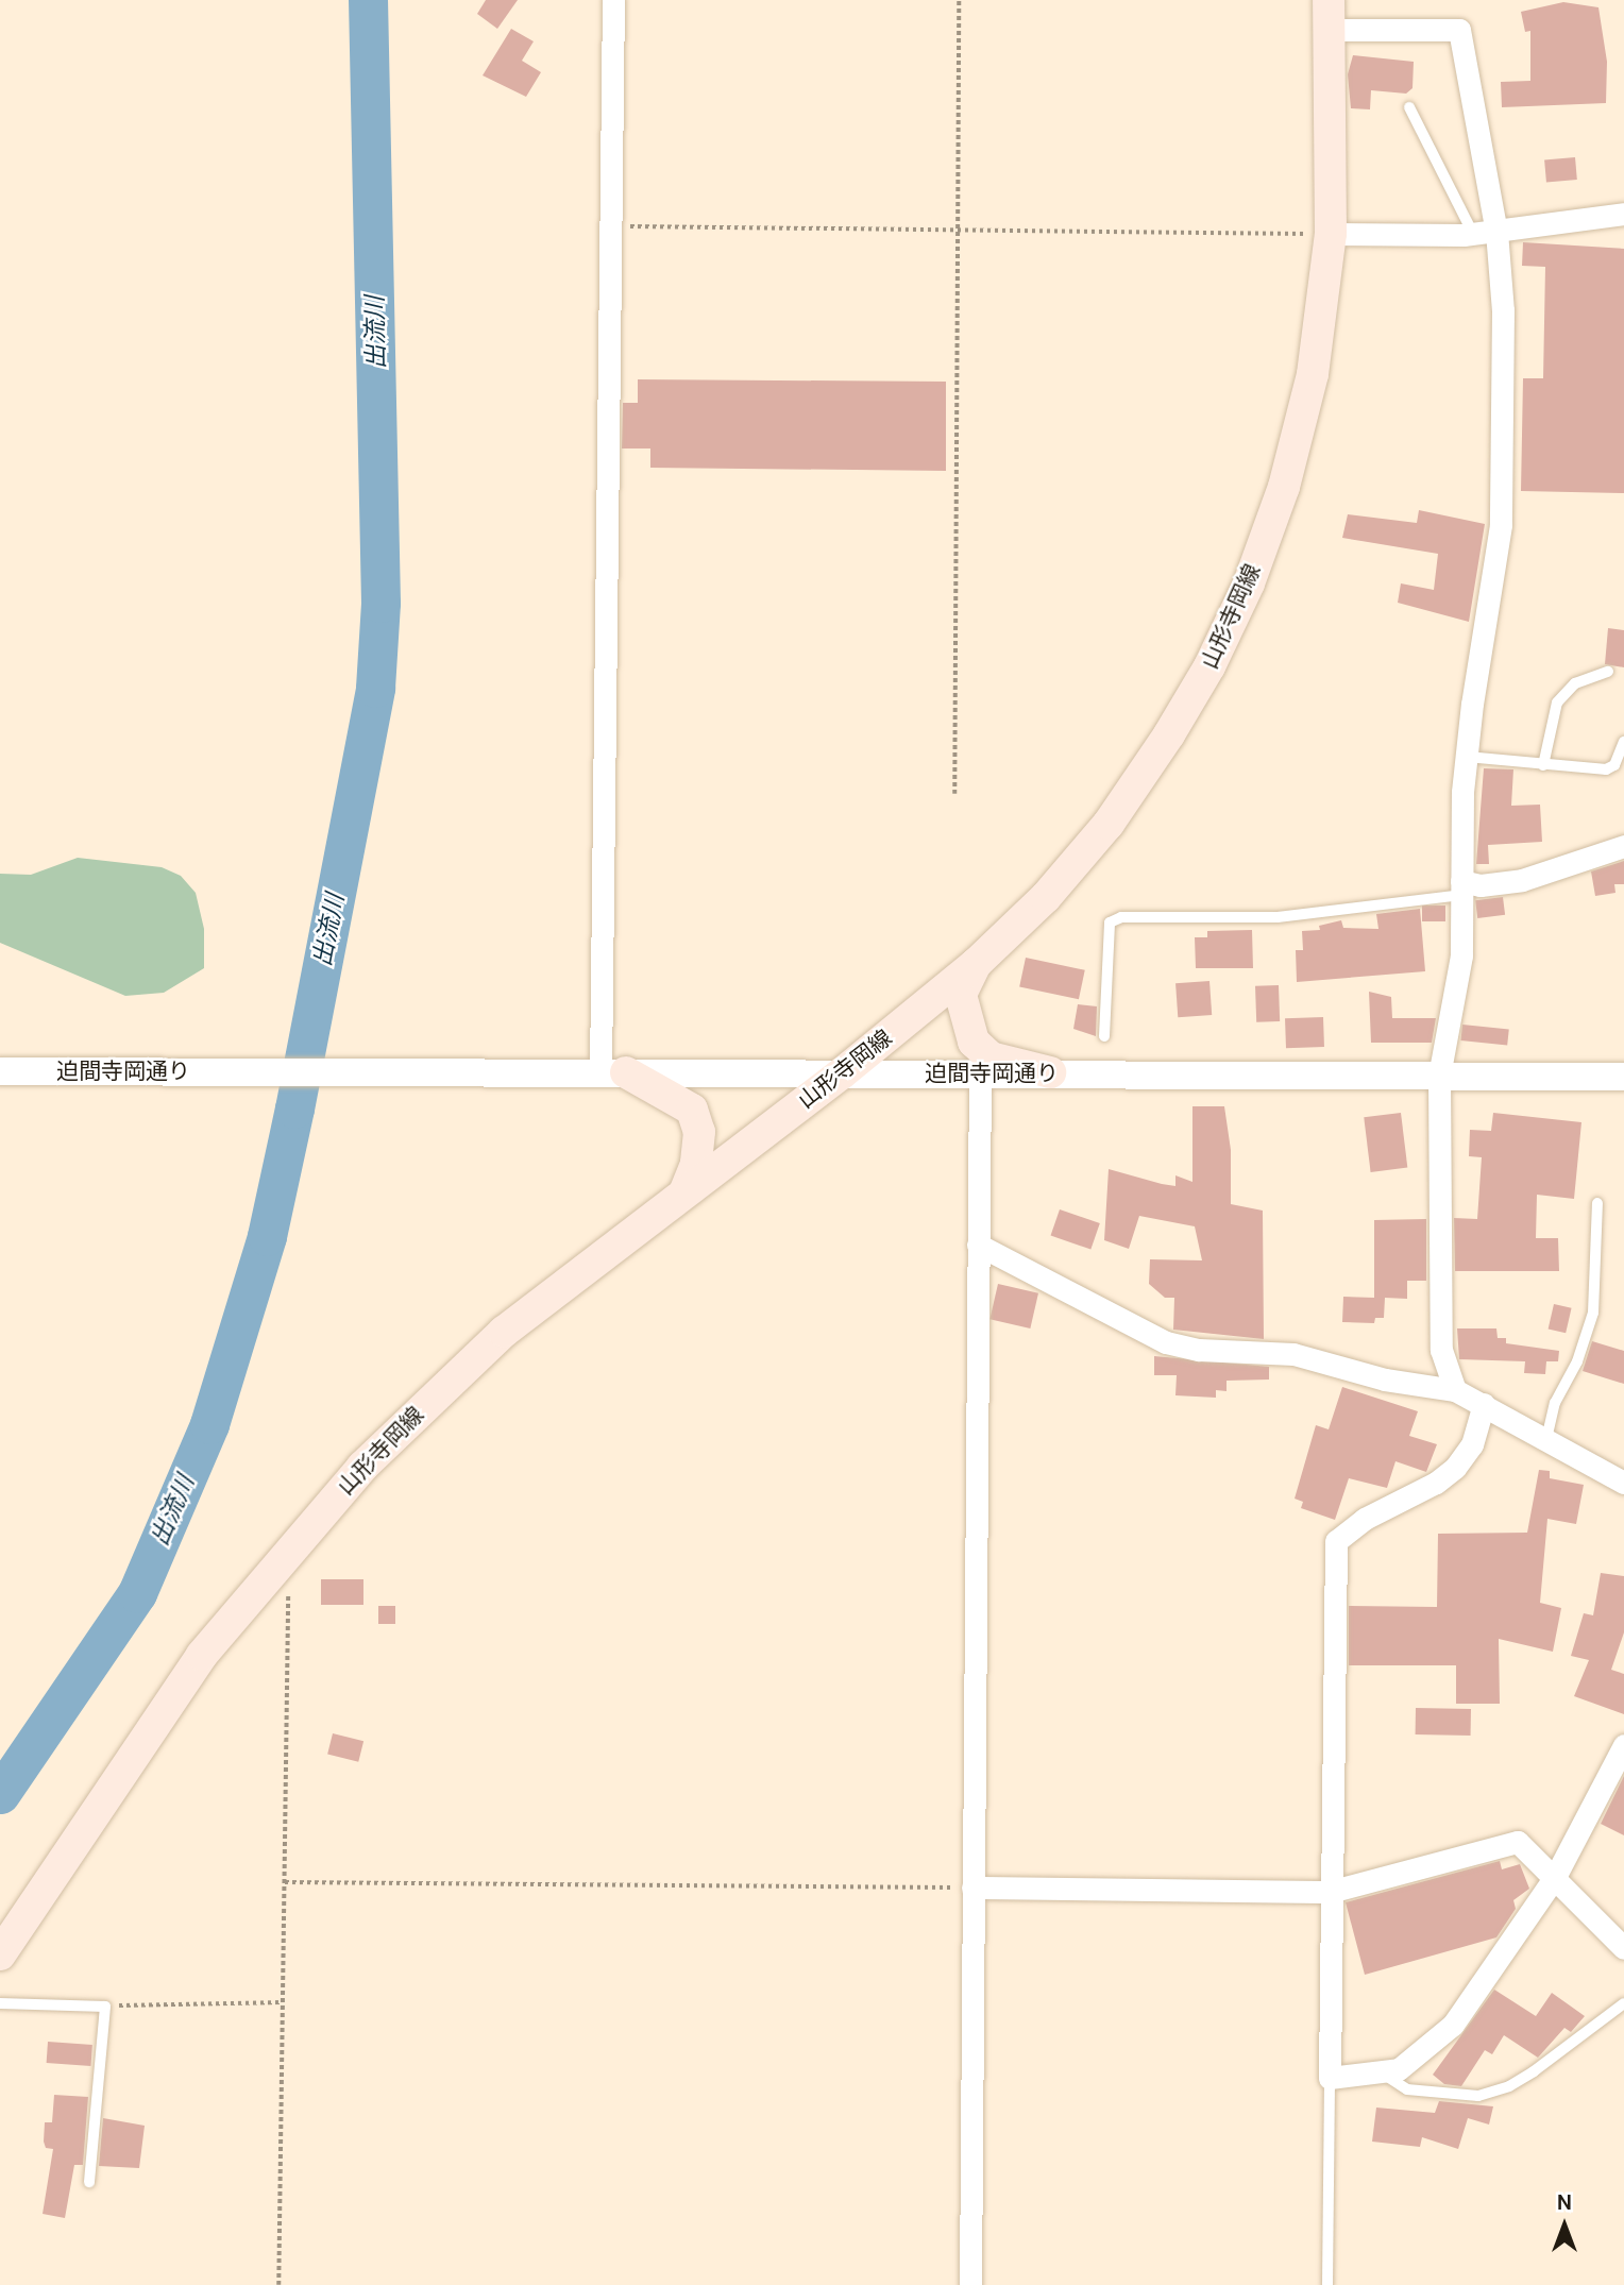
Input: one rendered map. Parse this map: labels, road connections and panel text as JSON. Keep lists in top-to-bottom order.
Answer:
{
  "streets": {
    "main road": ["山形寺岡線"],
    "street": ["迫間寺岡通り"]
  },
  "crossings": [
    ["山形寺岡線", "迫間寺岡通り"]
  ],
  "water": ["出流川"],
  "north": "top"
}
